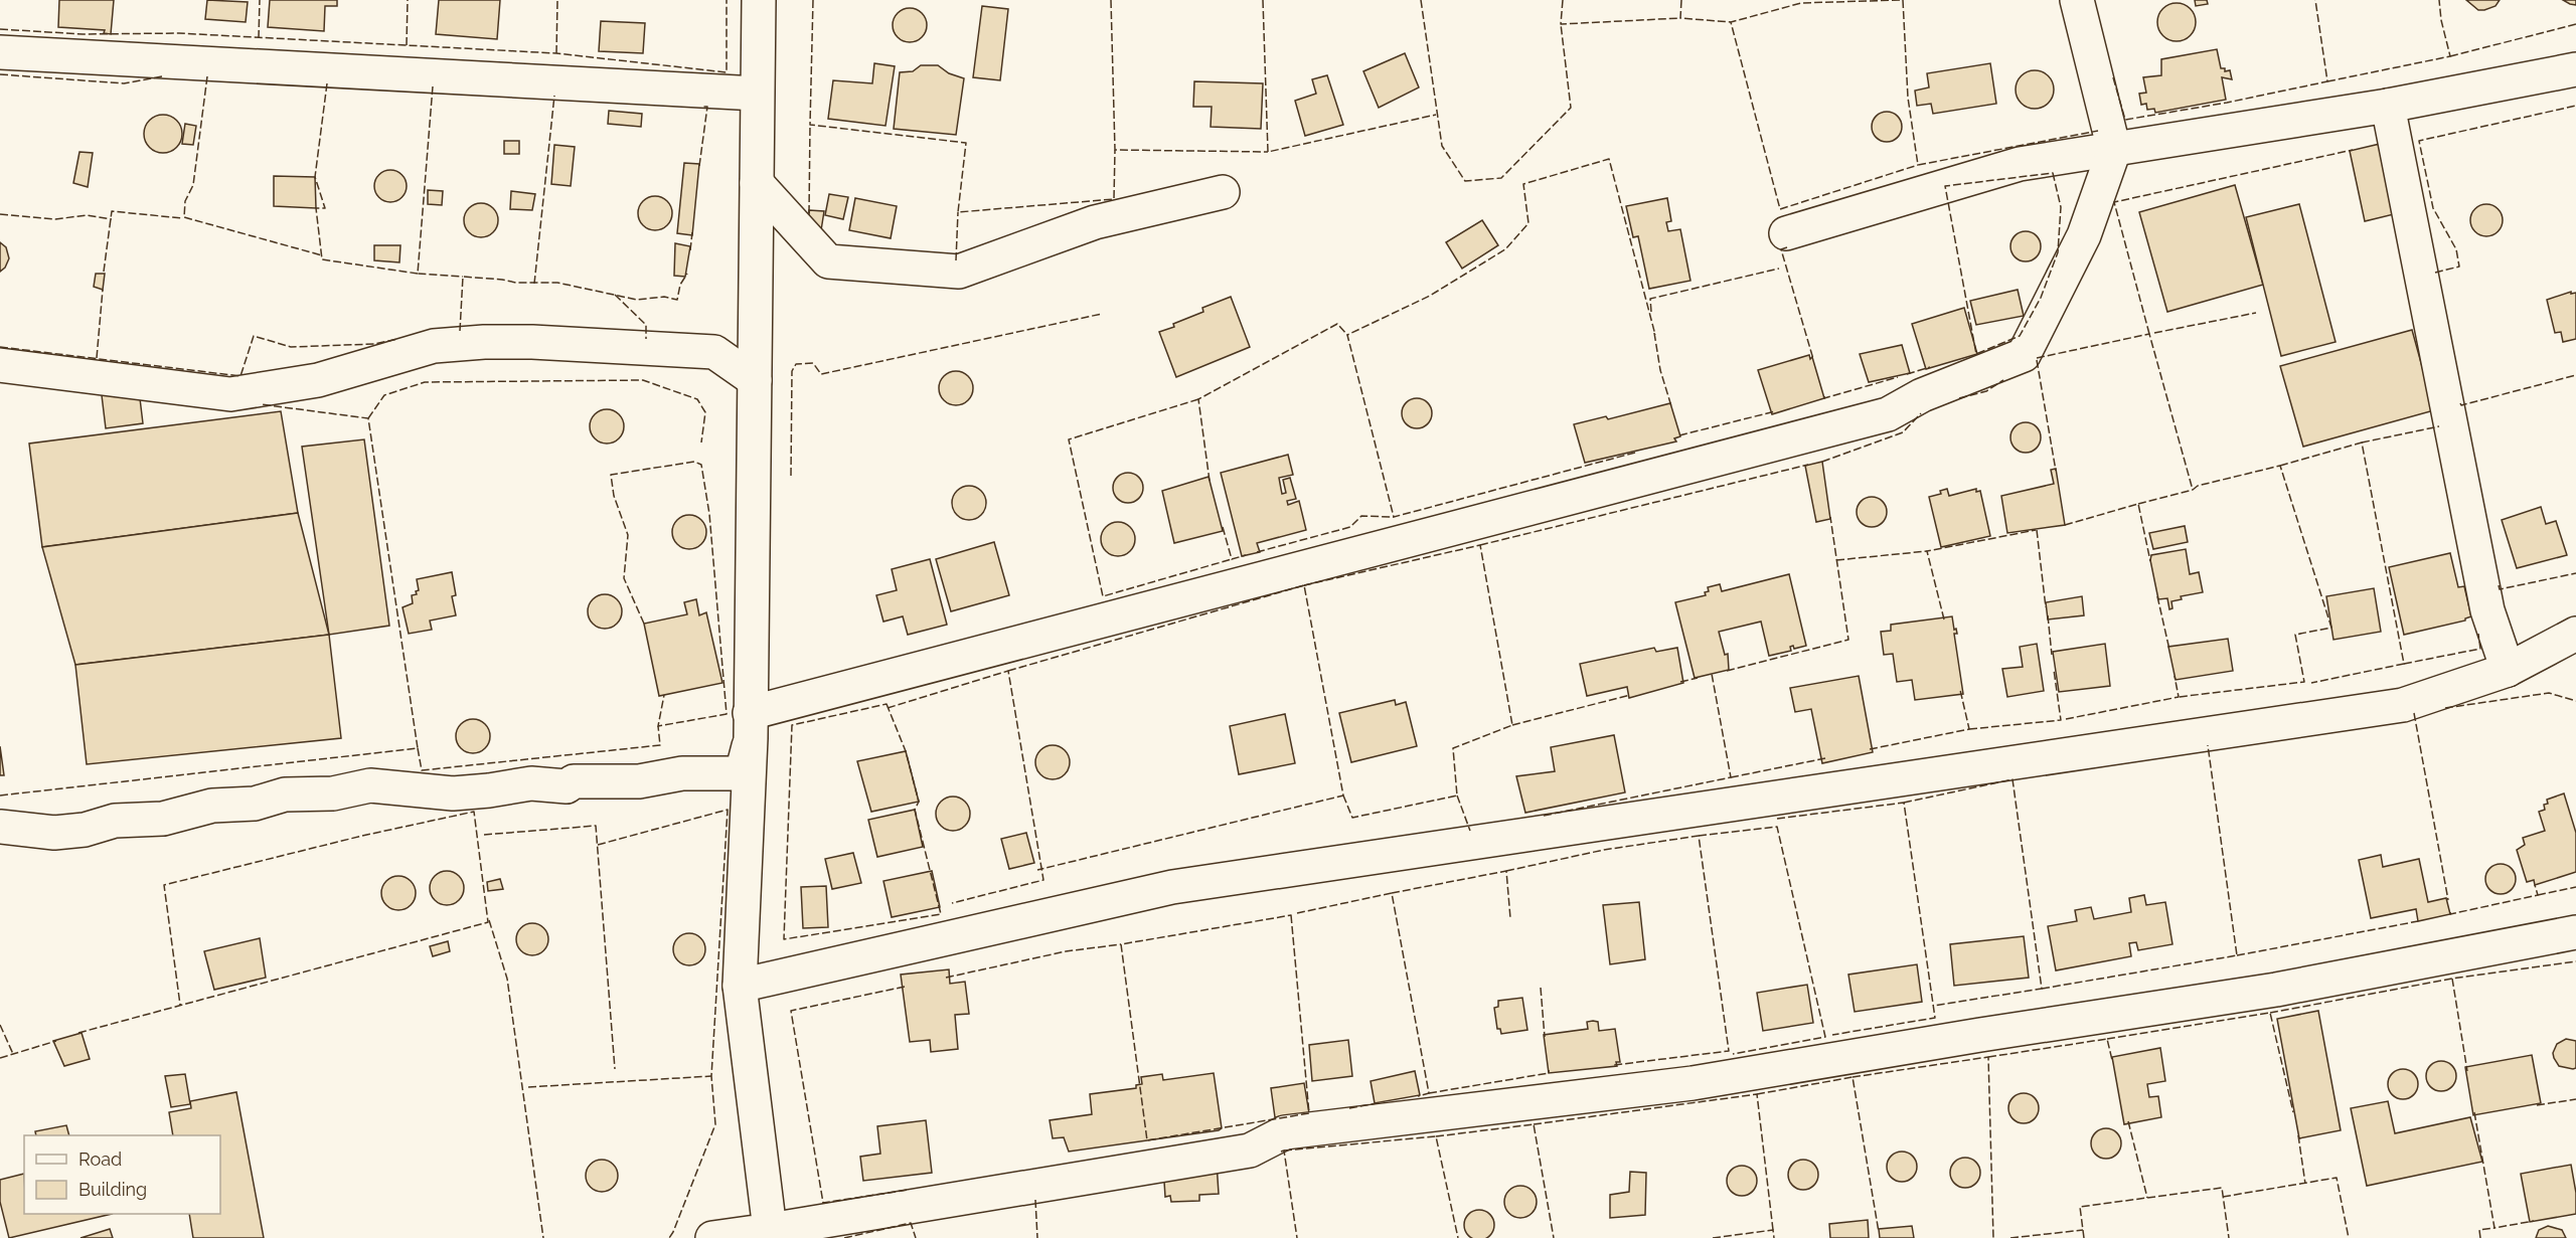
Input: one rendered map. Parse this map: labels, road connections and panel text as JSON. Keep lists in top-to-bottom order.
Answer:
{
  "legend": ["Road", "Building"]
}
